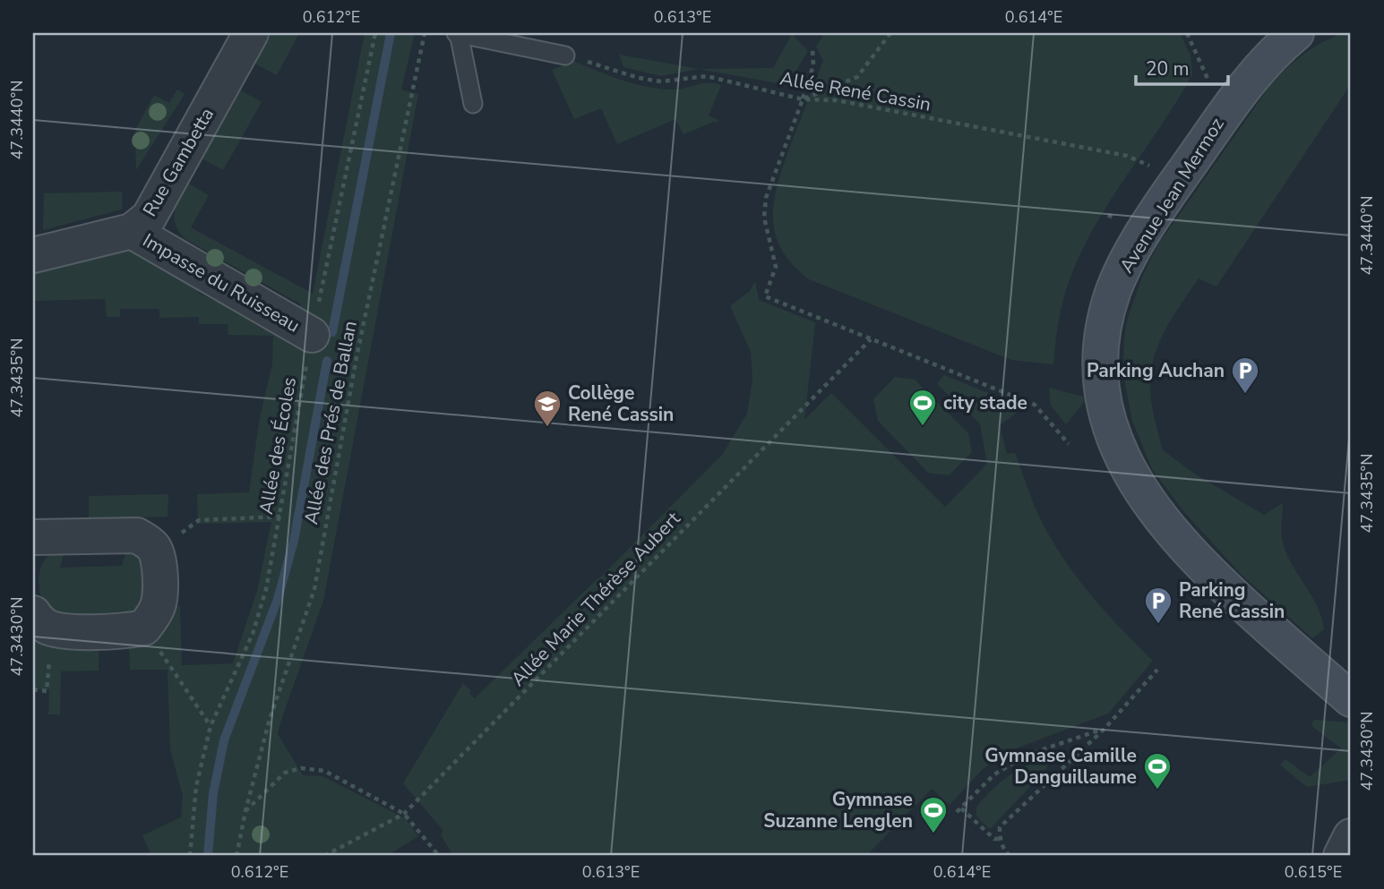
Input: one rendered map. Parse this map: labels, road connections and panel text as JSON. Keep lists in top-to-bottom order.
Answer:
{
  "streets": {
    "street": ["Rue Gambetta", "Avenue Jean Mermoz", "Impasse du Ruisseau"],
    "path": [
      "Allée René Cassin",
      "Allée des Prés de Ballan",
      "Allée des Écoles",
      "Allée Marie Thérèse Aubert"
    ]
  },
  "crossings": [
    ["Rue Gambetta", "Impasse du Ruisseau"],
    ["Impasse du Ruisseau", "Allée des Écoles"]
  ],
  "places": {
    "parking": ["Parking Auchan", "Parking René Cassin"],
    "sports": ["city stade", "Gymnase Camille Danguillaume", "Gymnase Suzanne Lenglen"],
    "school or university": ["Collège René Cassin"]
  },
  "scale_bar": "20 m",
  "coordinates": [
    "0.612°E",
    "0.613°E",
    "0.614°E",
    "47.3440°N",
    "47.3435°N",
    "47.3430°N",
    "0.615°E"
  ]
}
